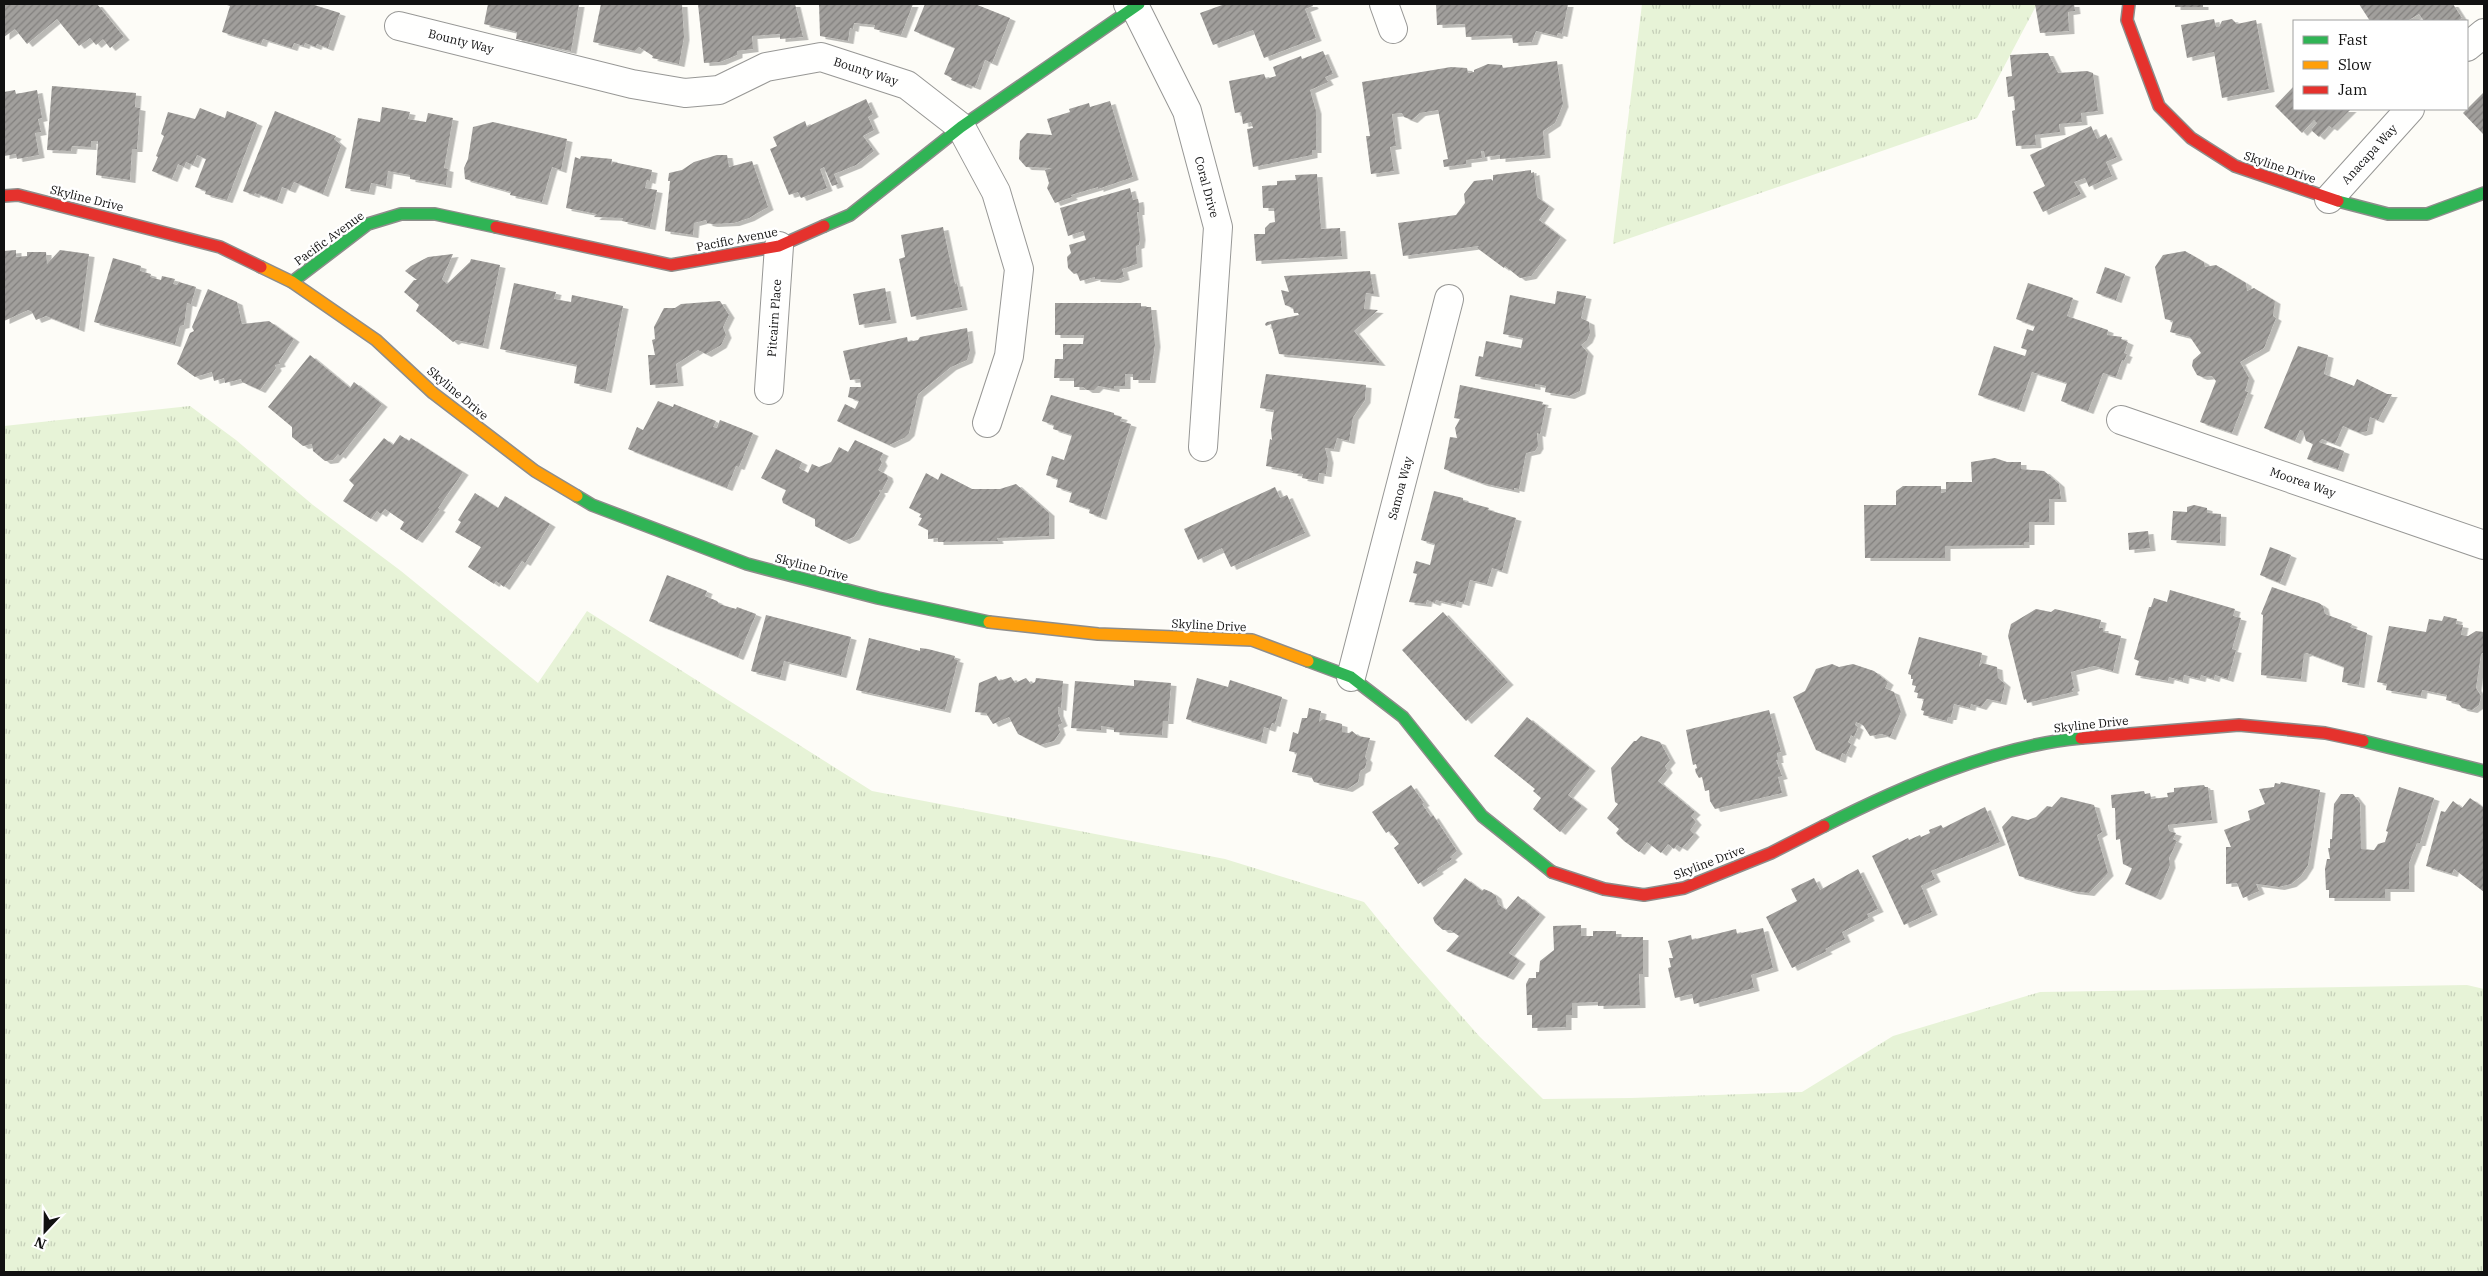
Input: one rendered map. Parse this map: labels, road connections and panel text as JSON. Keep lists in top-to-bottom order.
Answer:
{
  "streets": {
    "street": [
      "Bounty Way",
      "Anacapa Way",
      "Skyline Drive",
      "Coral Drive",
      "Pacific Avenue",
      "Pitcairn Place",
      "Moorea Way",
      "Samoa Way"
    ]
  },
  "crossings": [
    ["Bounty Way", "Pacific Avenue"],
    ["Anacapa Way", "Skyline Drive"],
    ["Skyline Drive", "Pacific Avenue"],
    ["Skyline Drive", "Samoa Way"],
    ["Coral Drive", "Pacific Avenue"],
    ["Pacific Avenue", "Pitcairn Place"]
  ],
  "legend": ["Fast", "Slow", "Jam"],
  "north": "bottom"
}
